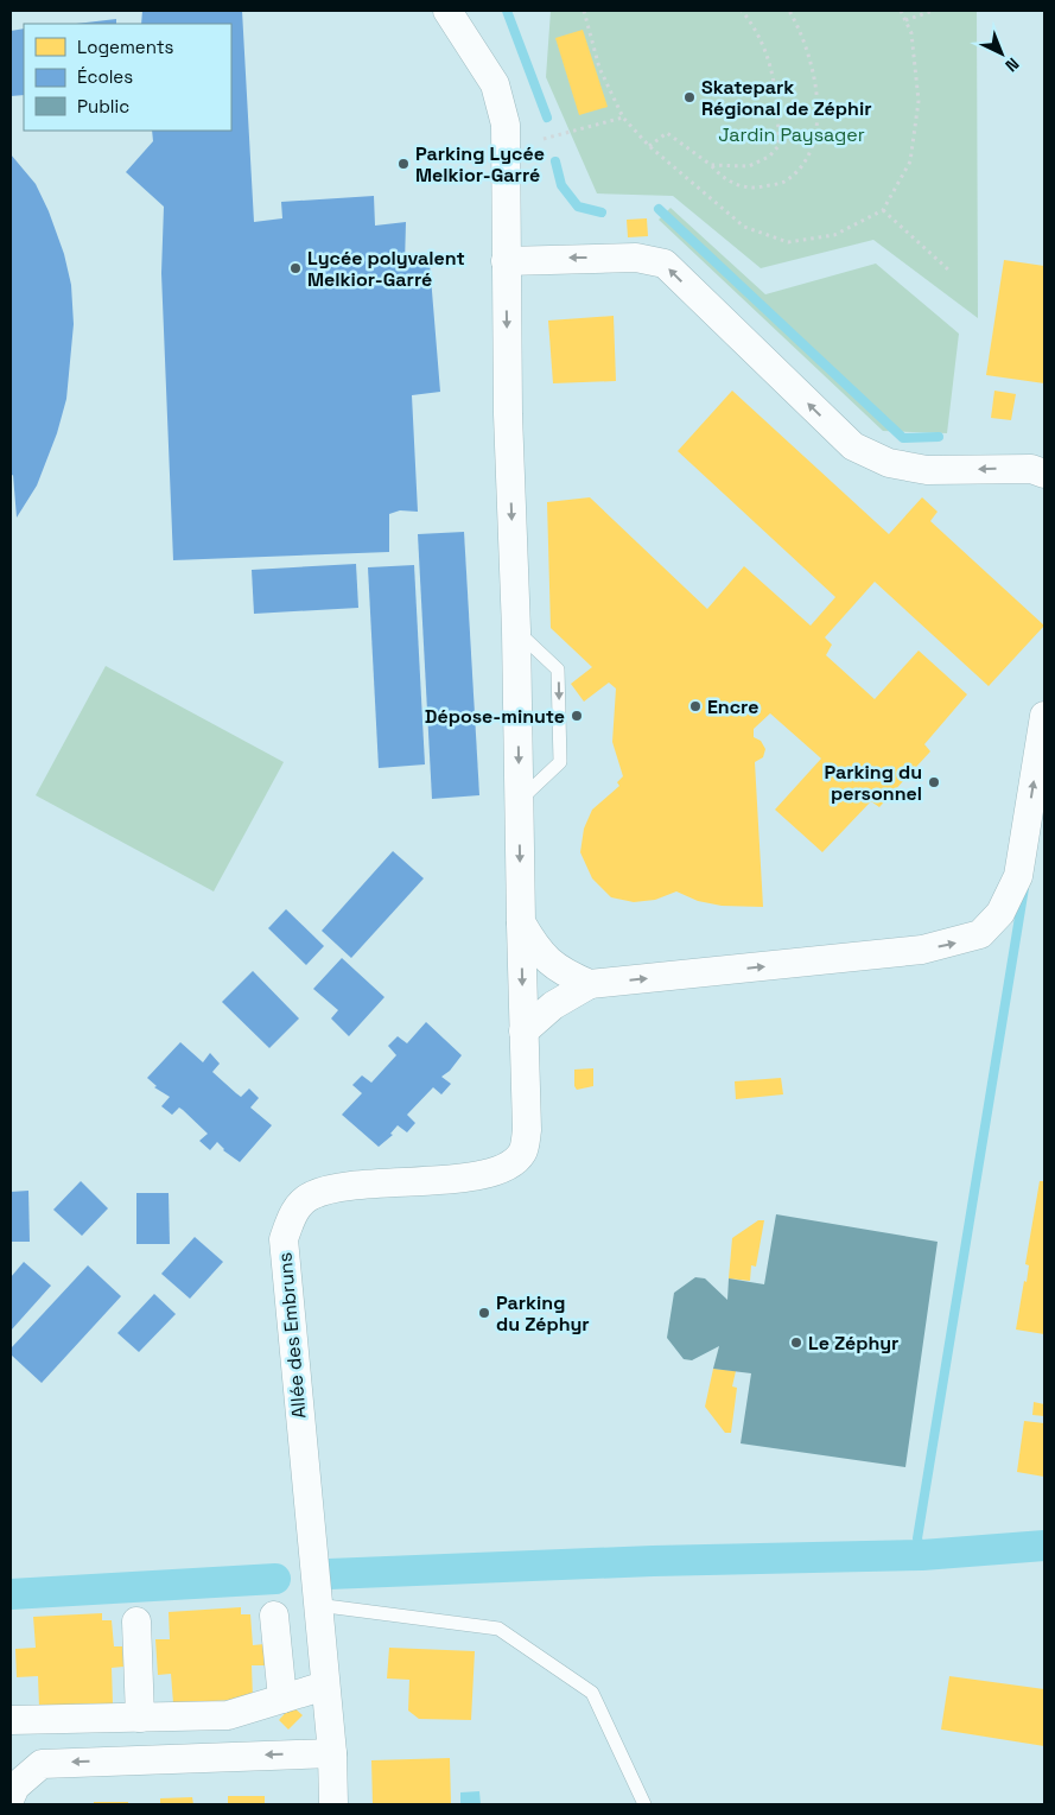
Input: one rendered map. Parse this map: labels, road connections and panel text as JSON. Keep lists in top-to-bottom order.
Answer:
{
  "streets": {
    "street": ["Allée des Embruns"]
  },
  "one_way": ["Allée des Embruns"],
  "parks": ["Jardin Paysager"],
  "places": [
    "Skatepark Régional de Zéphir",
    "Parking Lycée Melkior-Garré",
    "Lycée polyvalent Melkior-Garré",
    "Encre",
    "Dépose-minute",
    "Parking du personnel",
    "Parking du Zéphyr",
    "Le Zéphyr"
  ],
  "legend": ["Logements", "Écoles", "Public"],
  "north": "bottom right"
}
